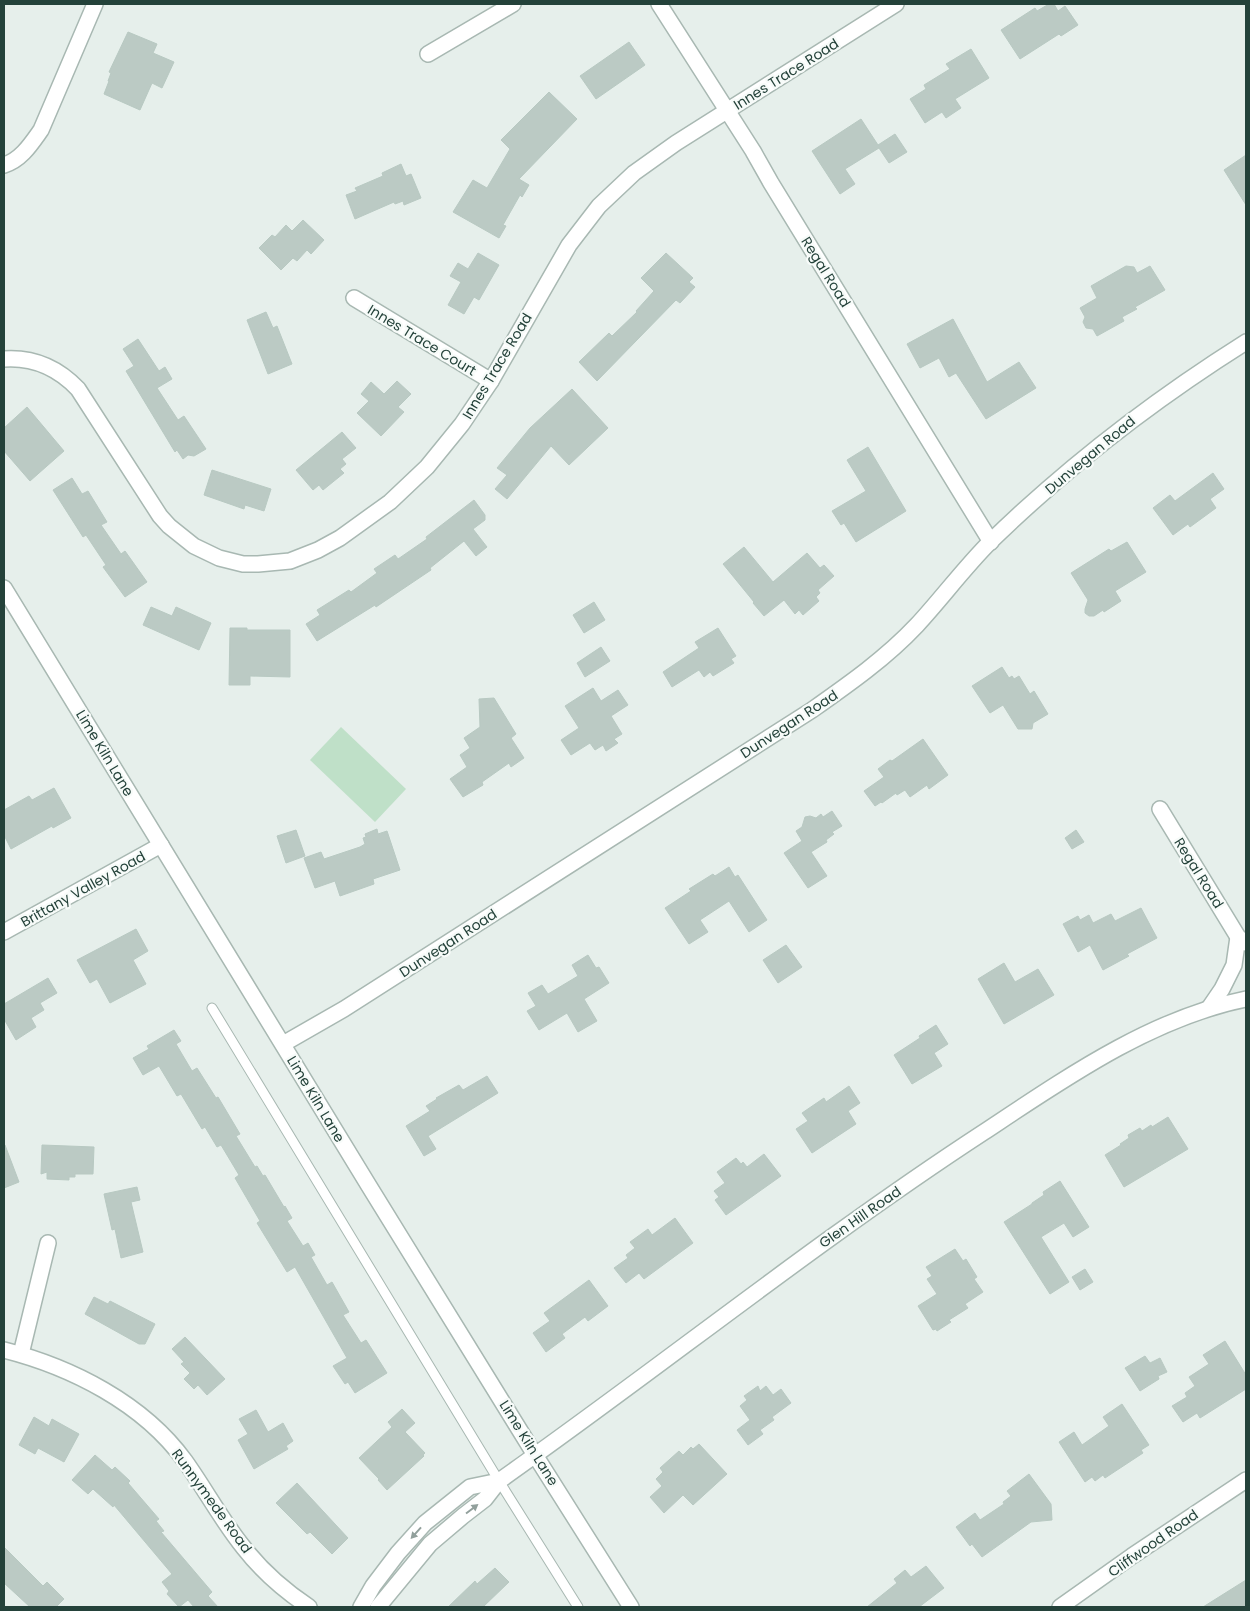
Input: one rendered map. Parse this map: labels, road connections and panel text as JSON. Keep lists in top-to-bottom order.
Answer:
{
  "streets": {
    "street": [
      "Innes Trace Road",
      "Regal Road",
      "Innes Trace Court",
      "Dunvegan Road",
      "Lime Kiln Lane",
      "Brittany Valley Road",
      "Glen Hill Road",
      "Runnymede Road",
      "Cliffwood Road"
    ]
  },
  "crossings": [
    ["Innes Trace Road", "Regal Road"],
    ["Innes Trace Road", "Innes Trace Court"],
    ["Regal Road", "Dunvegan Road"],
    ["Regal Road", "Glen Hill Road"],
    ["Dunvegan Road", "Lime Kiln Lane"],
    ["Lime Kiln Lane", "Brittany Valley Road"],
    ["Lime Kiln Lane", "Glen Hill Road"]
  ]
}
